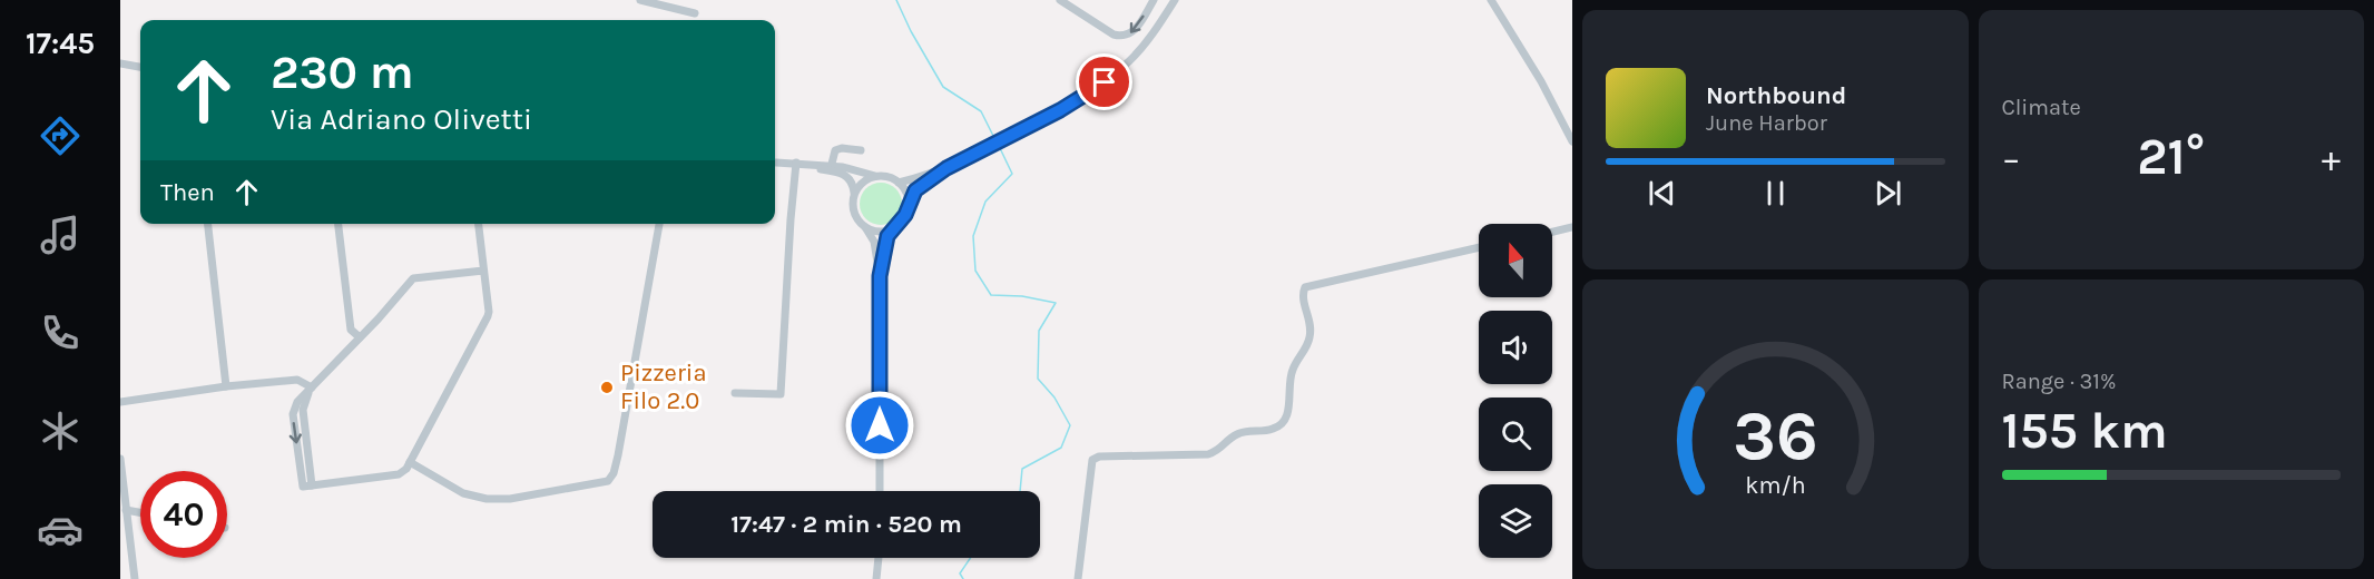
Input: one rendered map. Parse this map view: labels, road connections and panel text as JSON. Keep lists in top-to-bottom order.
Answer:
{
  "places": ["Pizzeria Filo 2.0"],
  "north": "top",
  "page": {
    "tabs": "17:45",
    "tile": [
      "Climate",
      ["Range · 31%", "155 km"]
    ],
    "turn": ["230 m", "Via Adriano Olivetti"],
    "song": ["Northbound", "June Harbor"],
    "heat": ["−", "21°", "+"],
    "then": "Then",
    "limit": "40",
    "trip": "17:47 · 2 min · 520 m",
    "gauge": ["36", "km/h"]
  }
}
